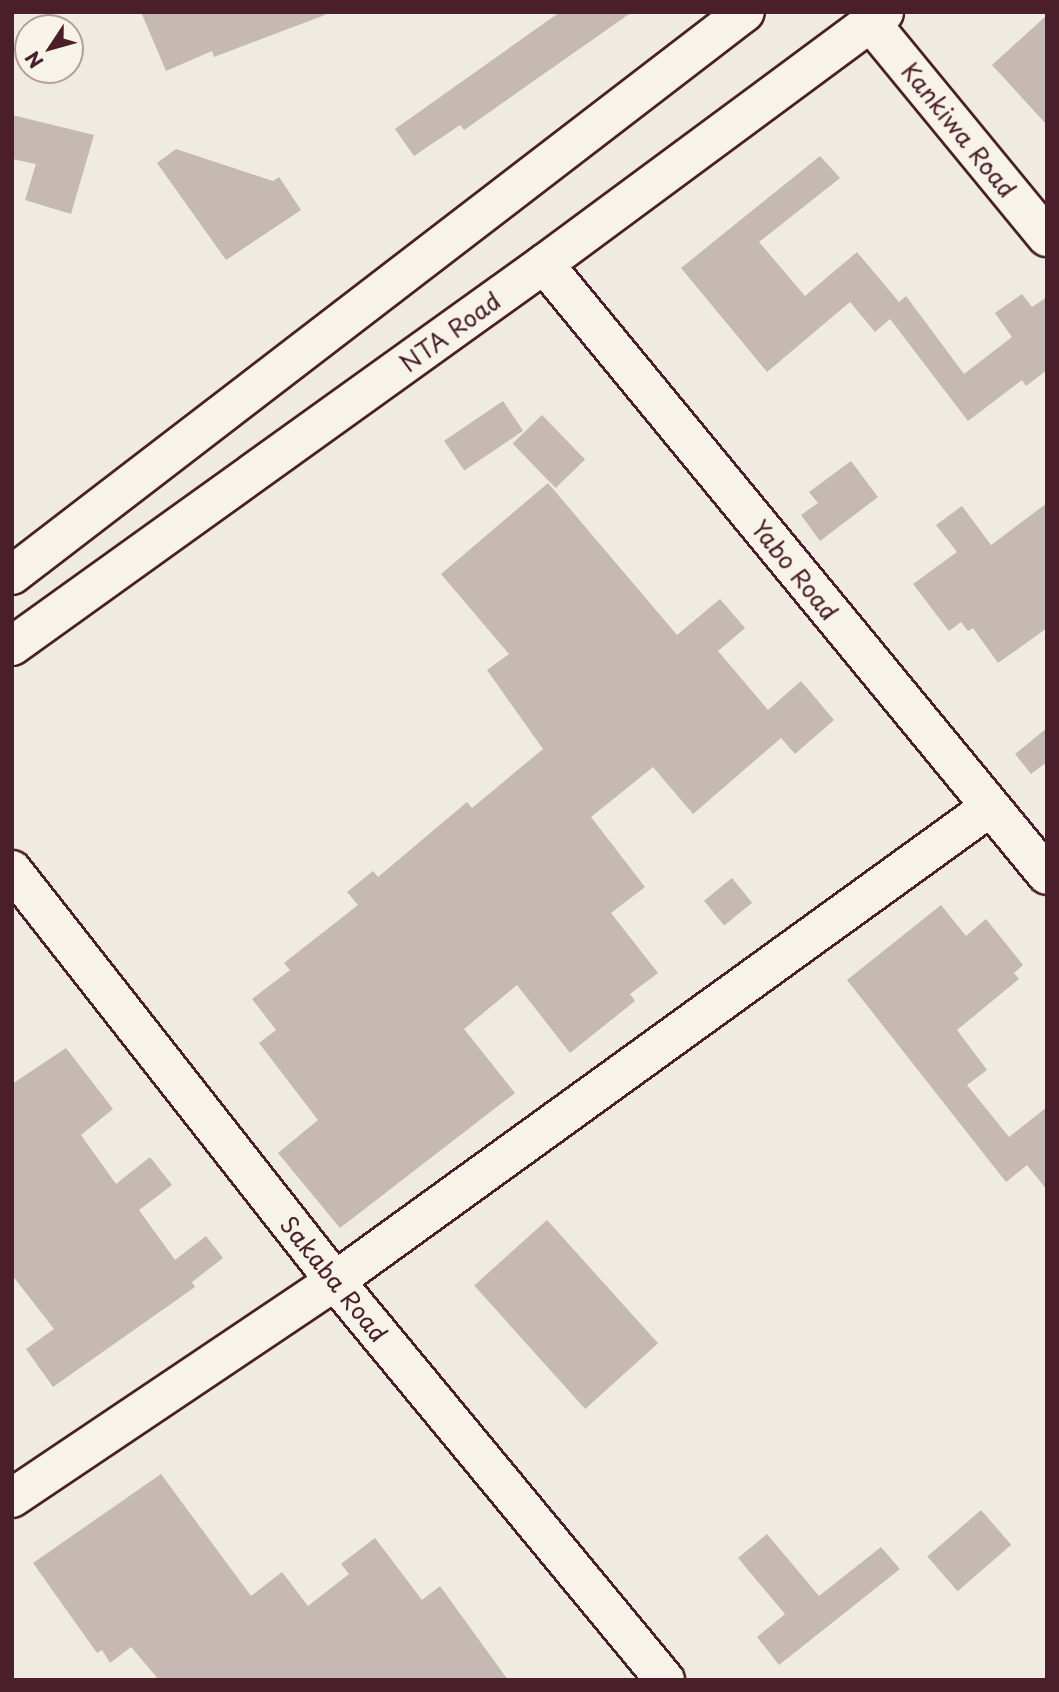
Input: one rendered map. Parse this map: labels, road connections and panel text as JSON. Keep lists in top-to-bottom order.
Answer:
{
  "streets": {
    "street": [
      "Kankiwa Road",
      "NTA Road",
      "Yabo Road",
      "Sakaba Road"
    ]
  },
  "crossings": [
    ["Kankiwa Road", "NTA Road"],
    ["NTA Road", "Yabo Road"]
  ],
  "north": "bottom left"
}
